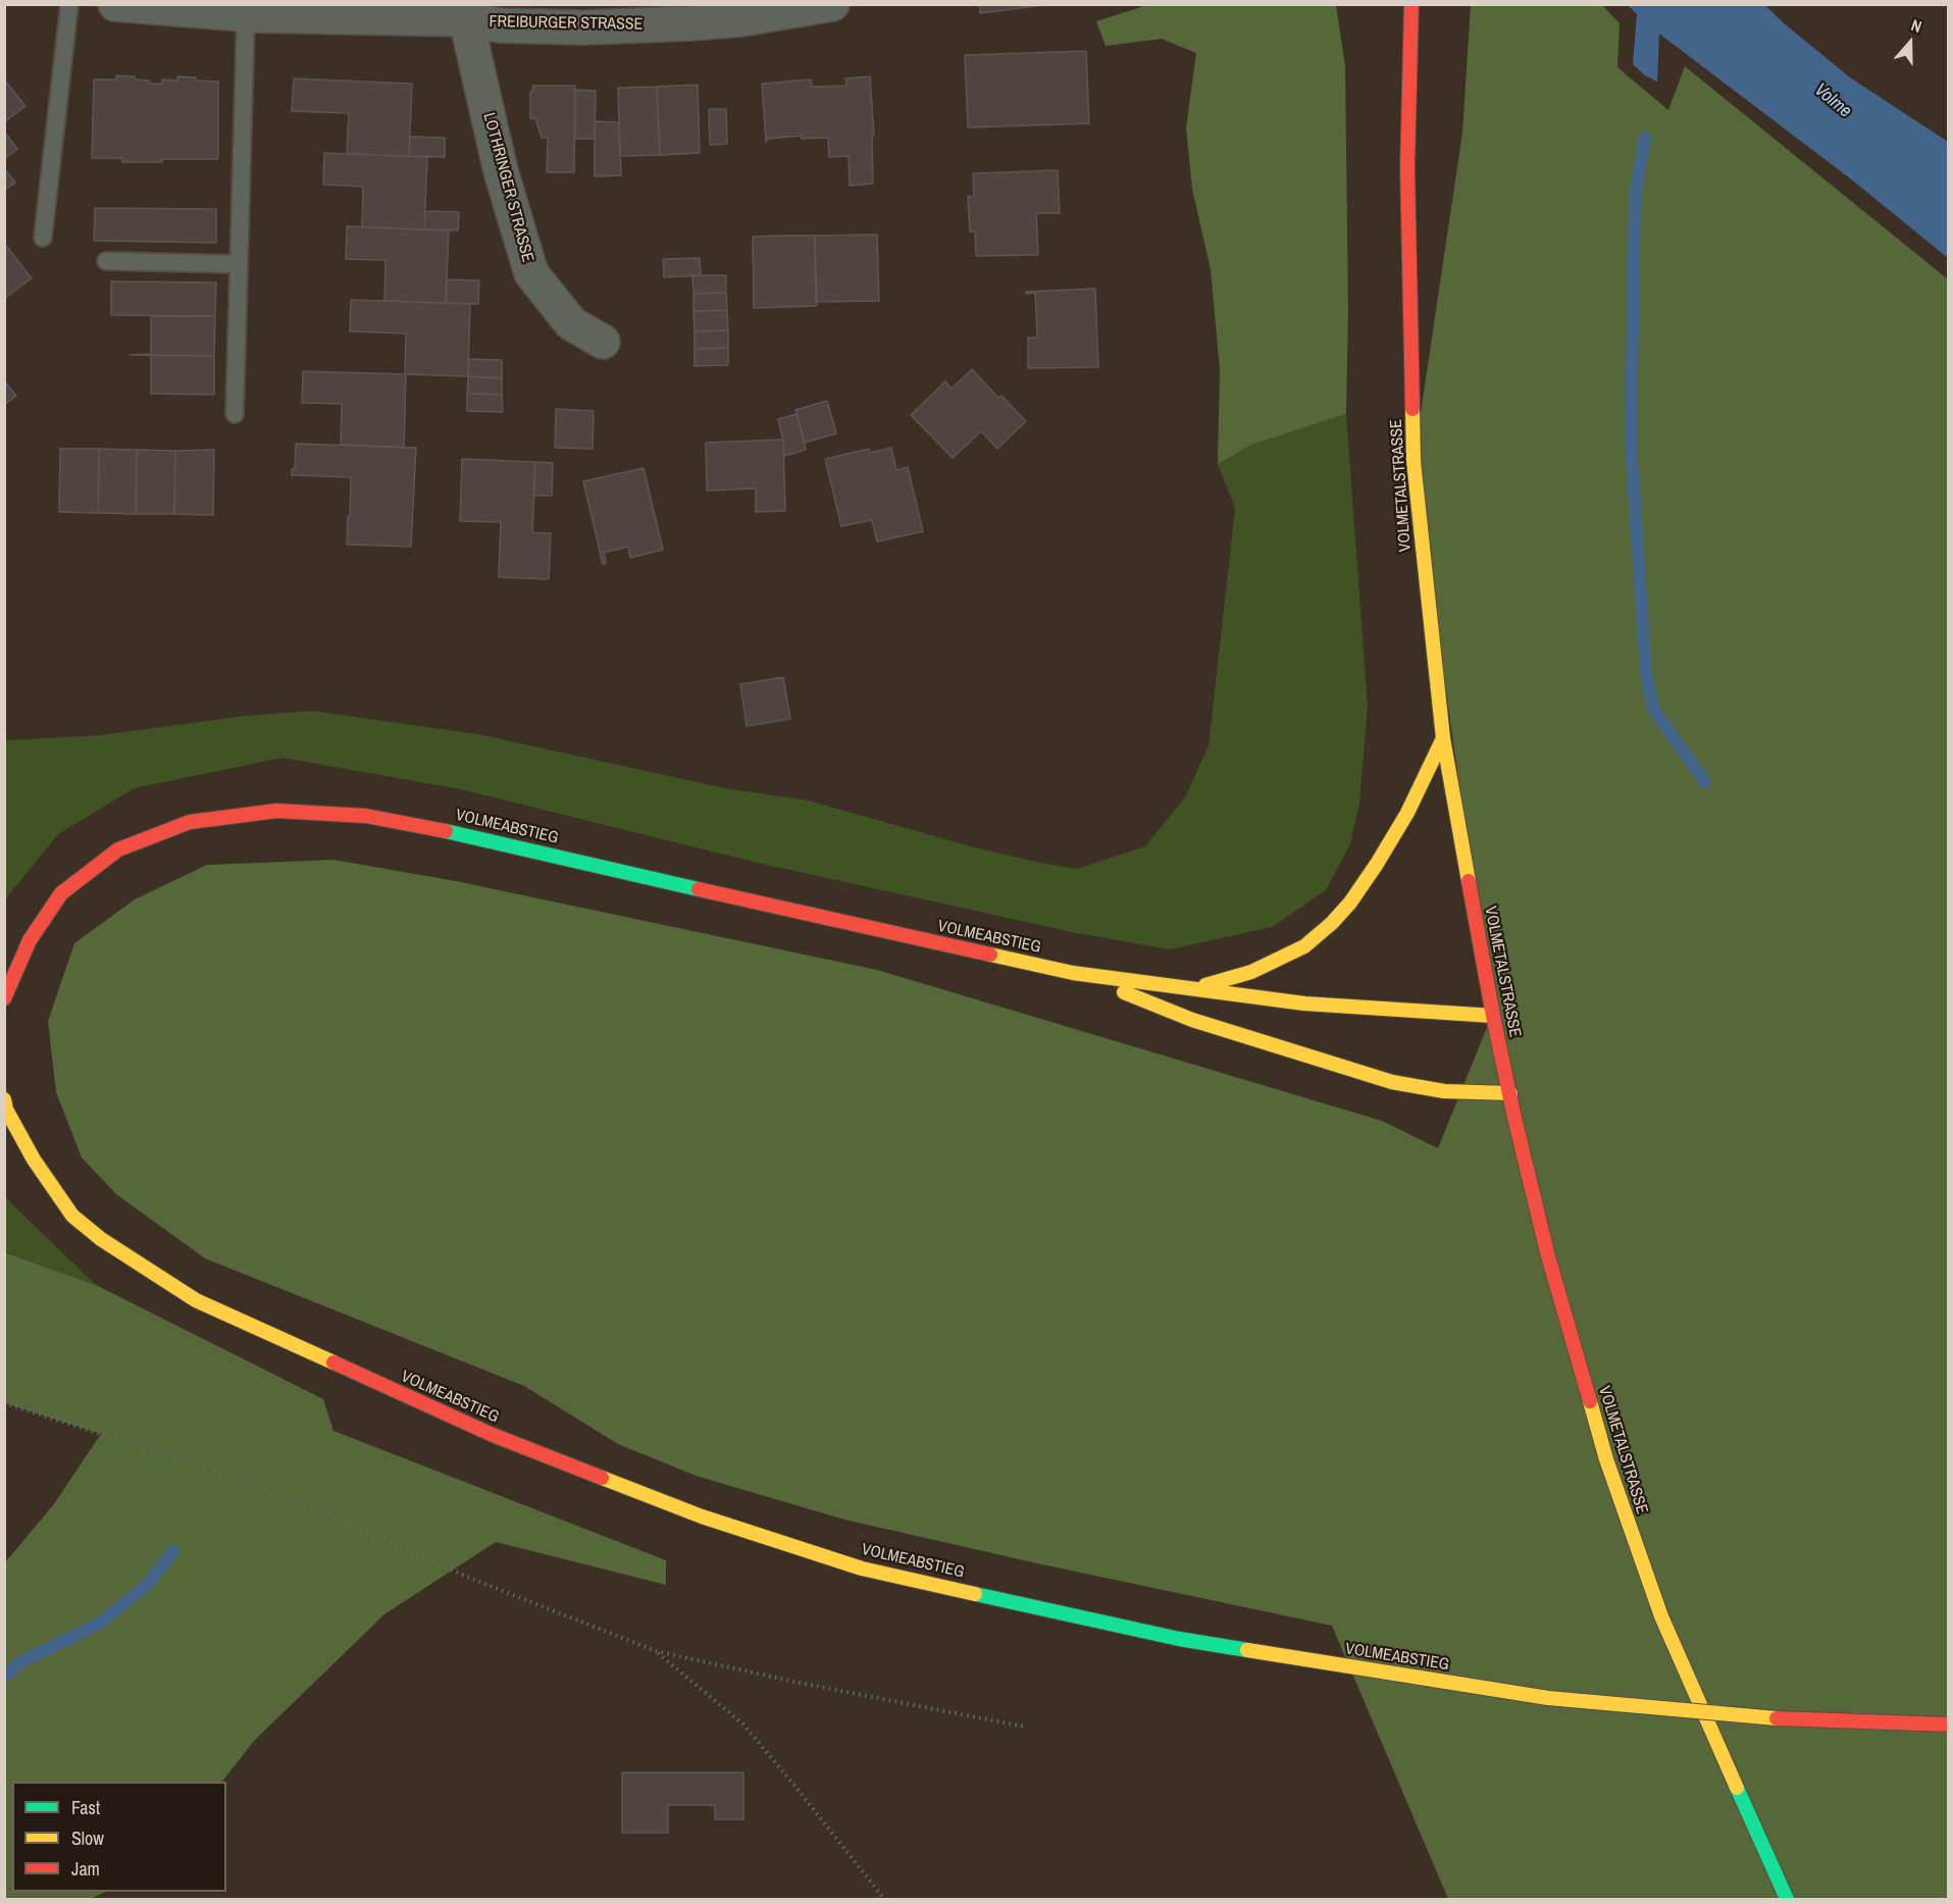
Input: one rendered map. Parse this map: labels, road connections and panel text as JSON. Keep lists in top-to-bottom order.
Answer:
{
  "streets": {
    "main road": ["VOLMETALSTRASSE", "VOLMEABSTIEG"],
    "street": ["FREIBURGER STRASSE", "LOTHRINGER STRASSE"]
  },
  "crossings": [
    ["FREIBURGER STRASSE", "LOTHRINGER STRASSE"],
    ["VOLMETALSTRASSE", "VOLMEABSTIEG"]
  ],
  "water": ["Volme"],
  "legend": ["Fast", "Slow", "Jam"],
  "north": "top"
}
